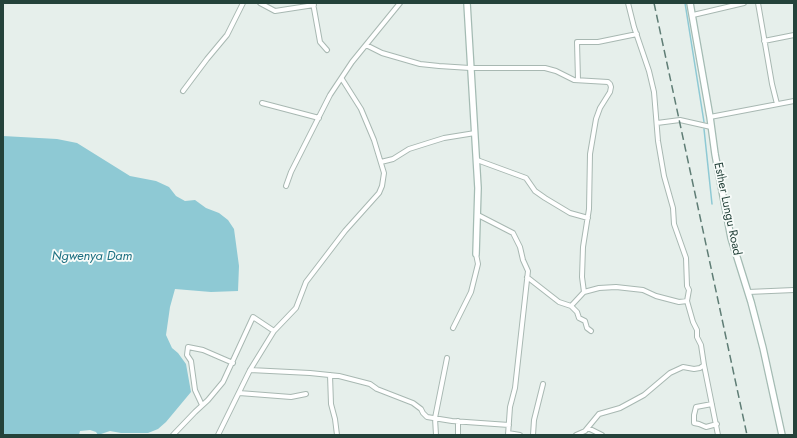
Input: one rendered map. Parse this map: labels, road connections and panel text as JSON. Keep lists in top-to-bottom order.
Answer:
{
  "streets": {
    "street": ["Esther Lungu Road"]
  },
  "water": ["Ngwenya Dam"]
}
